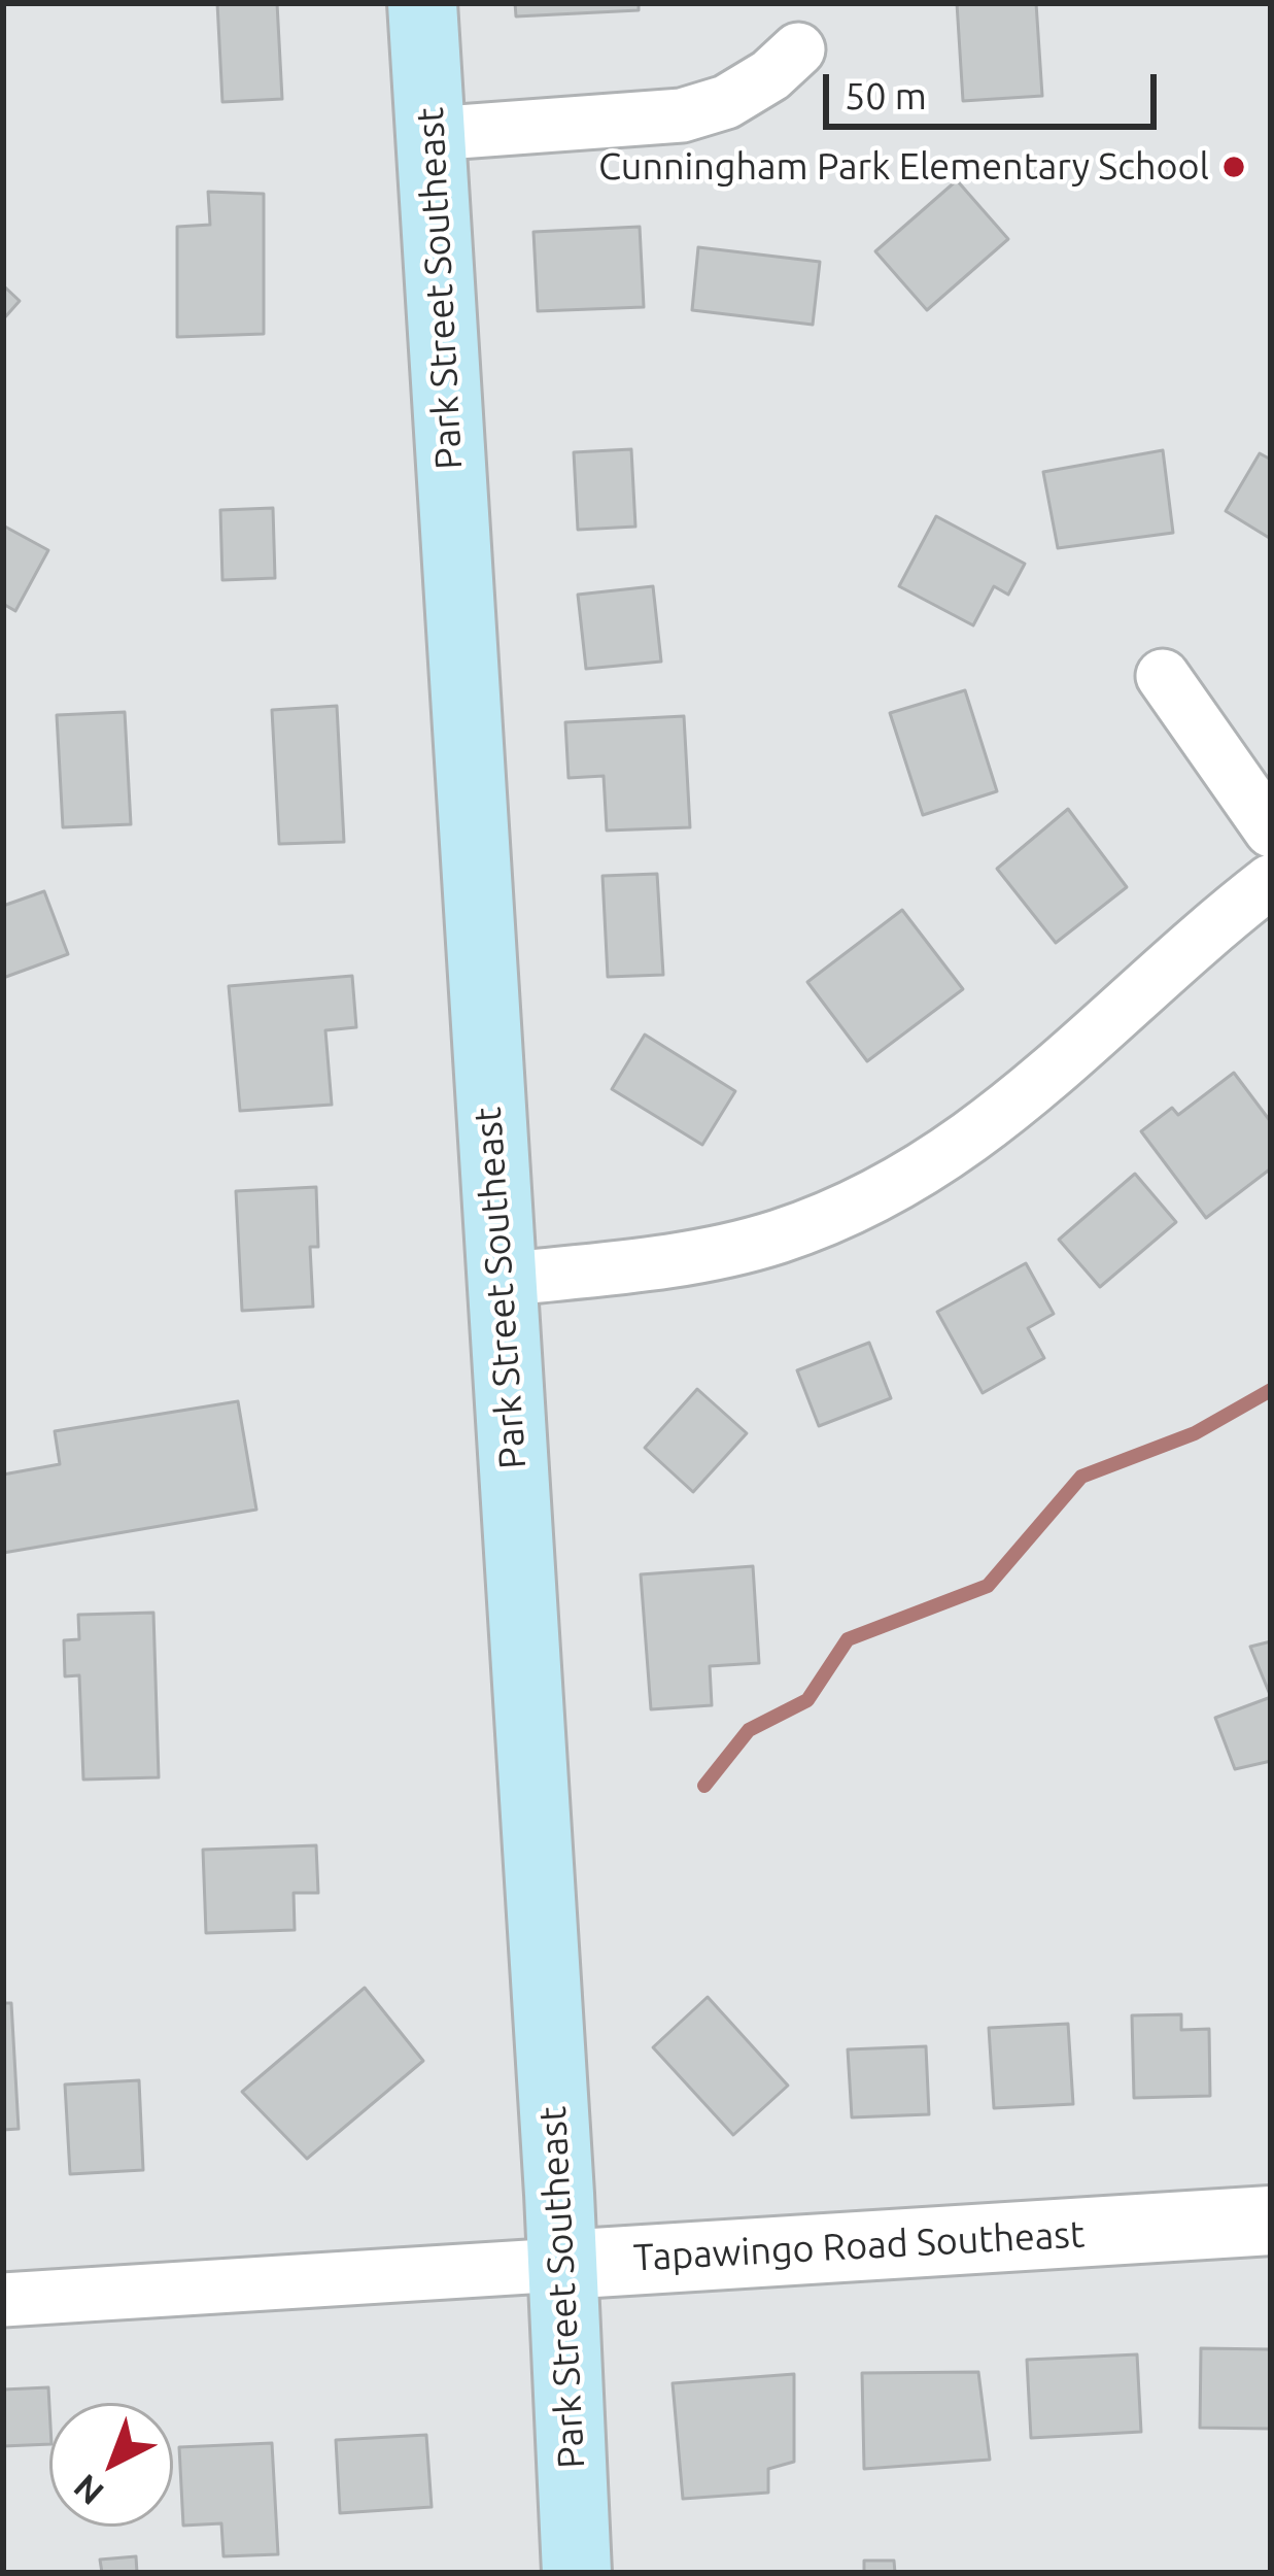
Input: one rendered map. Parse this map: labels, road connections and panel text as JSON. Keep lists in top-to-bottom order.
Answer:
{
  "streets": {
    "main road": ["Park Street Southeast"],
    "street": ["Tapawingo Road Southeast"]
  },
  "crossings": [
    ["Park Street Southeast", "Tapawingo Road Southeast"]
  ],
  "places": ["Cunningham Park Elementary School"],
  "scale_bar": "50 m",
  "north": "bottom left"
}
